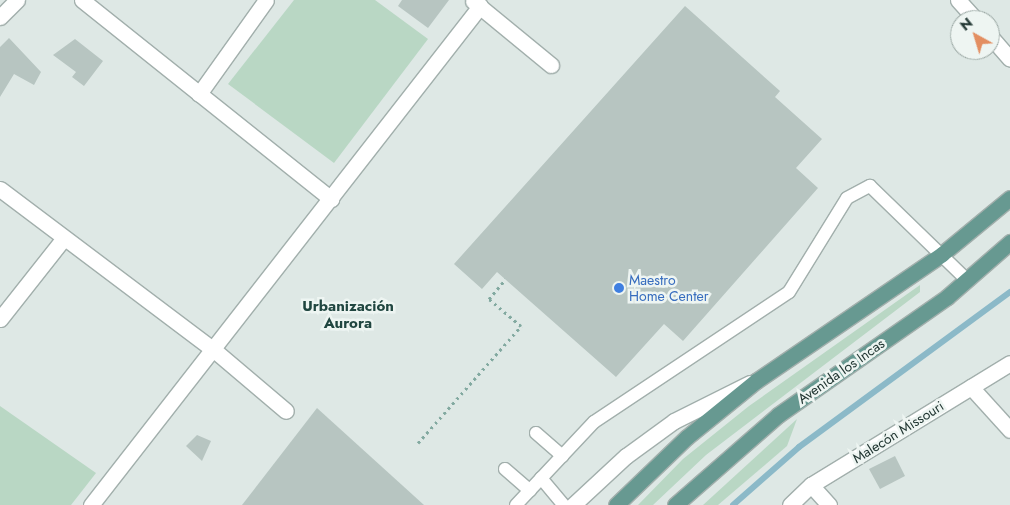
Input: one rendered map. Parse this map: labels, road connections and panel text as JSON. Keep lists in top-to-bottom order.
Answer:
{
  "streets": {
    "main road": ["Avenida los Incas"],
    "street": ["Malecón Missouri"]
  },
  "districts": ["Urbanización Aurora"],
  "places": ["Maestro Home Center"],
  "north": "top left"
}
